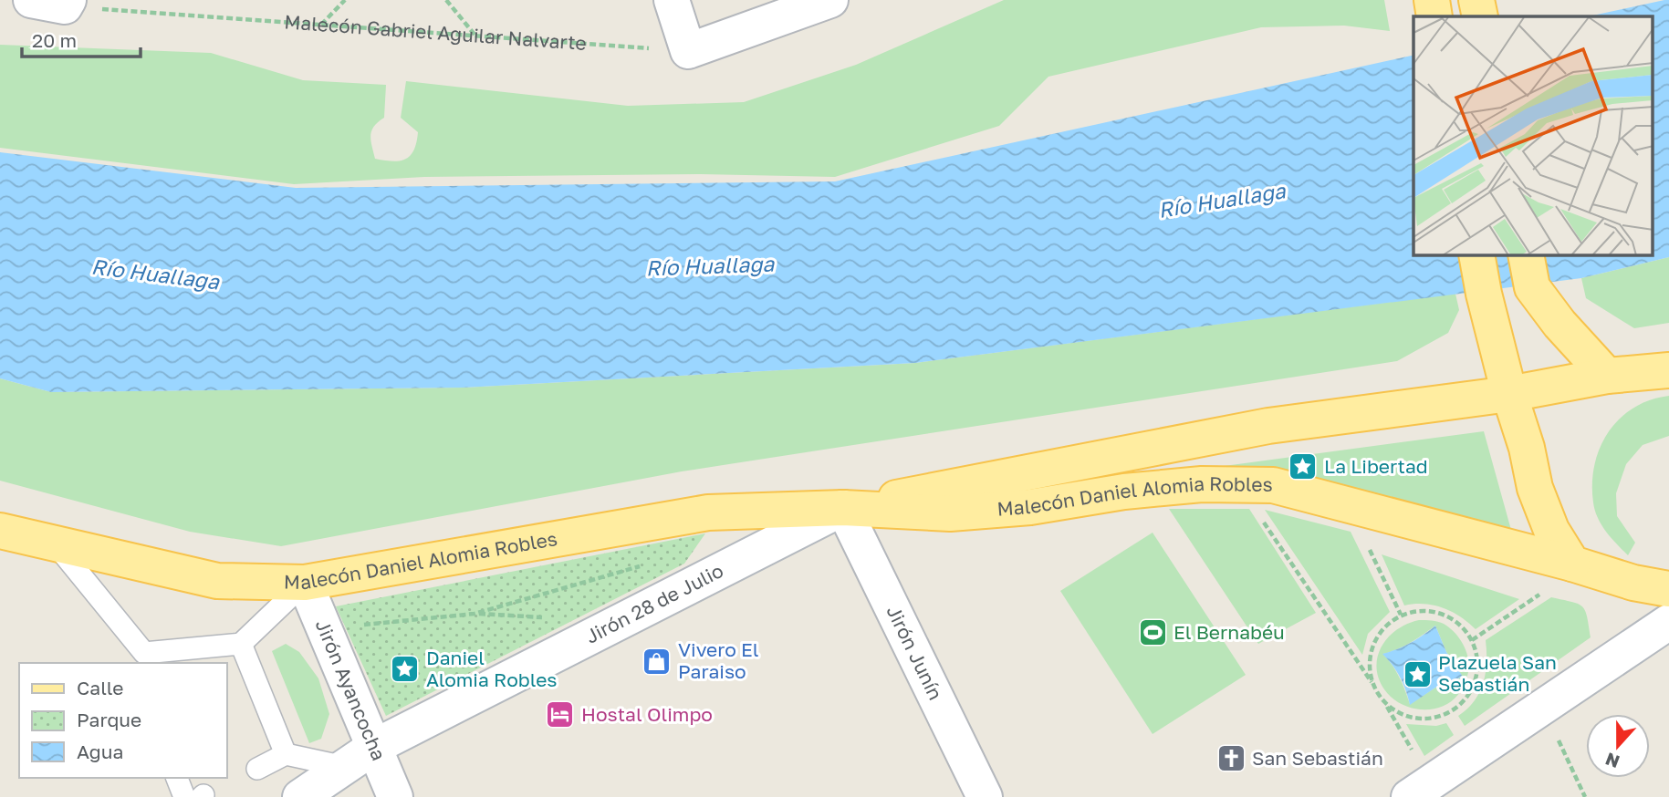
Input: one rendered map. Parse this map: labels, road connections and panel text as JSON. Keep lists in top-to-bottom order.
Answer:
{
  "streets": {
    "main road": ["Malecón Daniel Alomia Robles"],
    "street": ["Jirón 28 de Julio", "Jirón Junín", "Jirón Ayancocha"],
    "path": ["Malecón Gabriel Aguilar Nalvarte"]
  },
  "crossings": [
    ["Malecón Daniel Alomia Robles", "Jirón 28 de Julio"],
    ["Malecón Daniel Alomia Robles", "Jirón Junín"],
    ["Malecón Daniel Alomia Robles", "Jirón Ayancocha"],
    ["Jirón 28 de Julio", "Jirón Junín"],
    ["Jirón 28 de Julio", "Jirón Ayancocha"]
  ],
  "water": ["Río Huallaga"],
  "places": {
    "place": ["La Libertad", "Daniel Alomia Robles", "Plazuela San Sebastián"],
    "sports": ["El Bernabéu"],
    "shop": ["Vivero El Paraiso"],
    "hotel": ["Hostal Olimpo"],
    "church": ["San Sebastián"]
  },
  "legend": ["Calle", "Parque", "Agua"],
  "scale_bar": "20 m",
  "north": "bottom"
}
